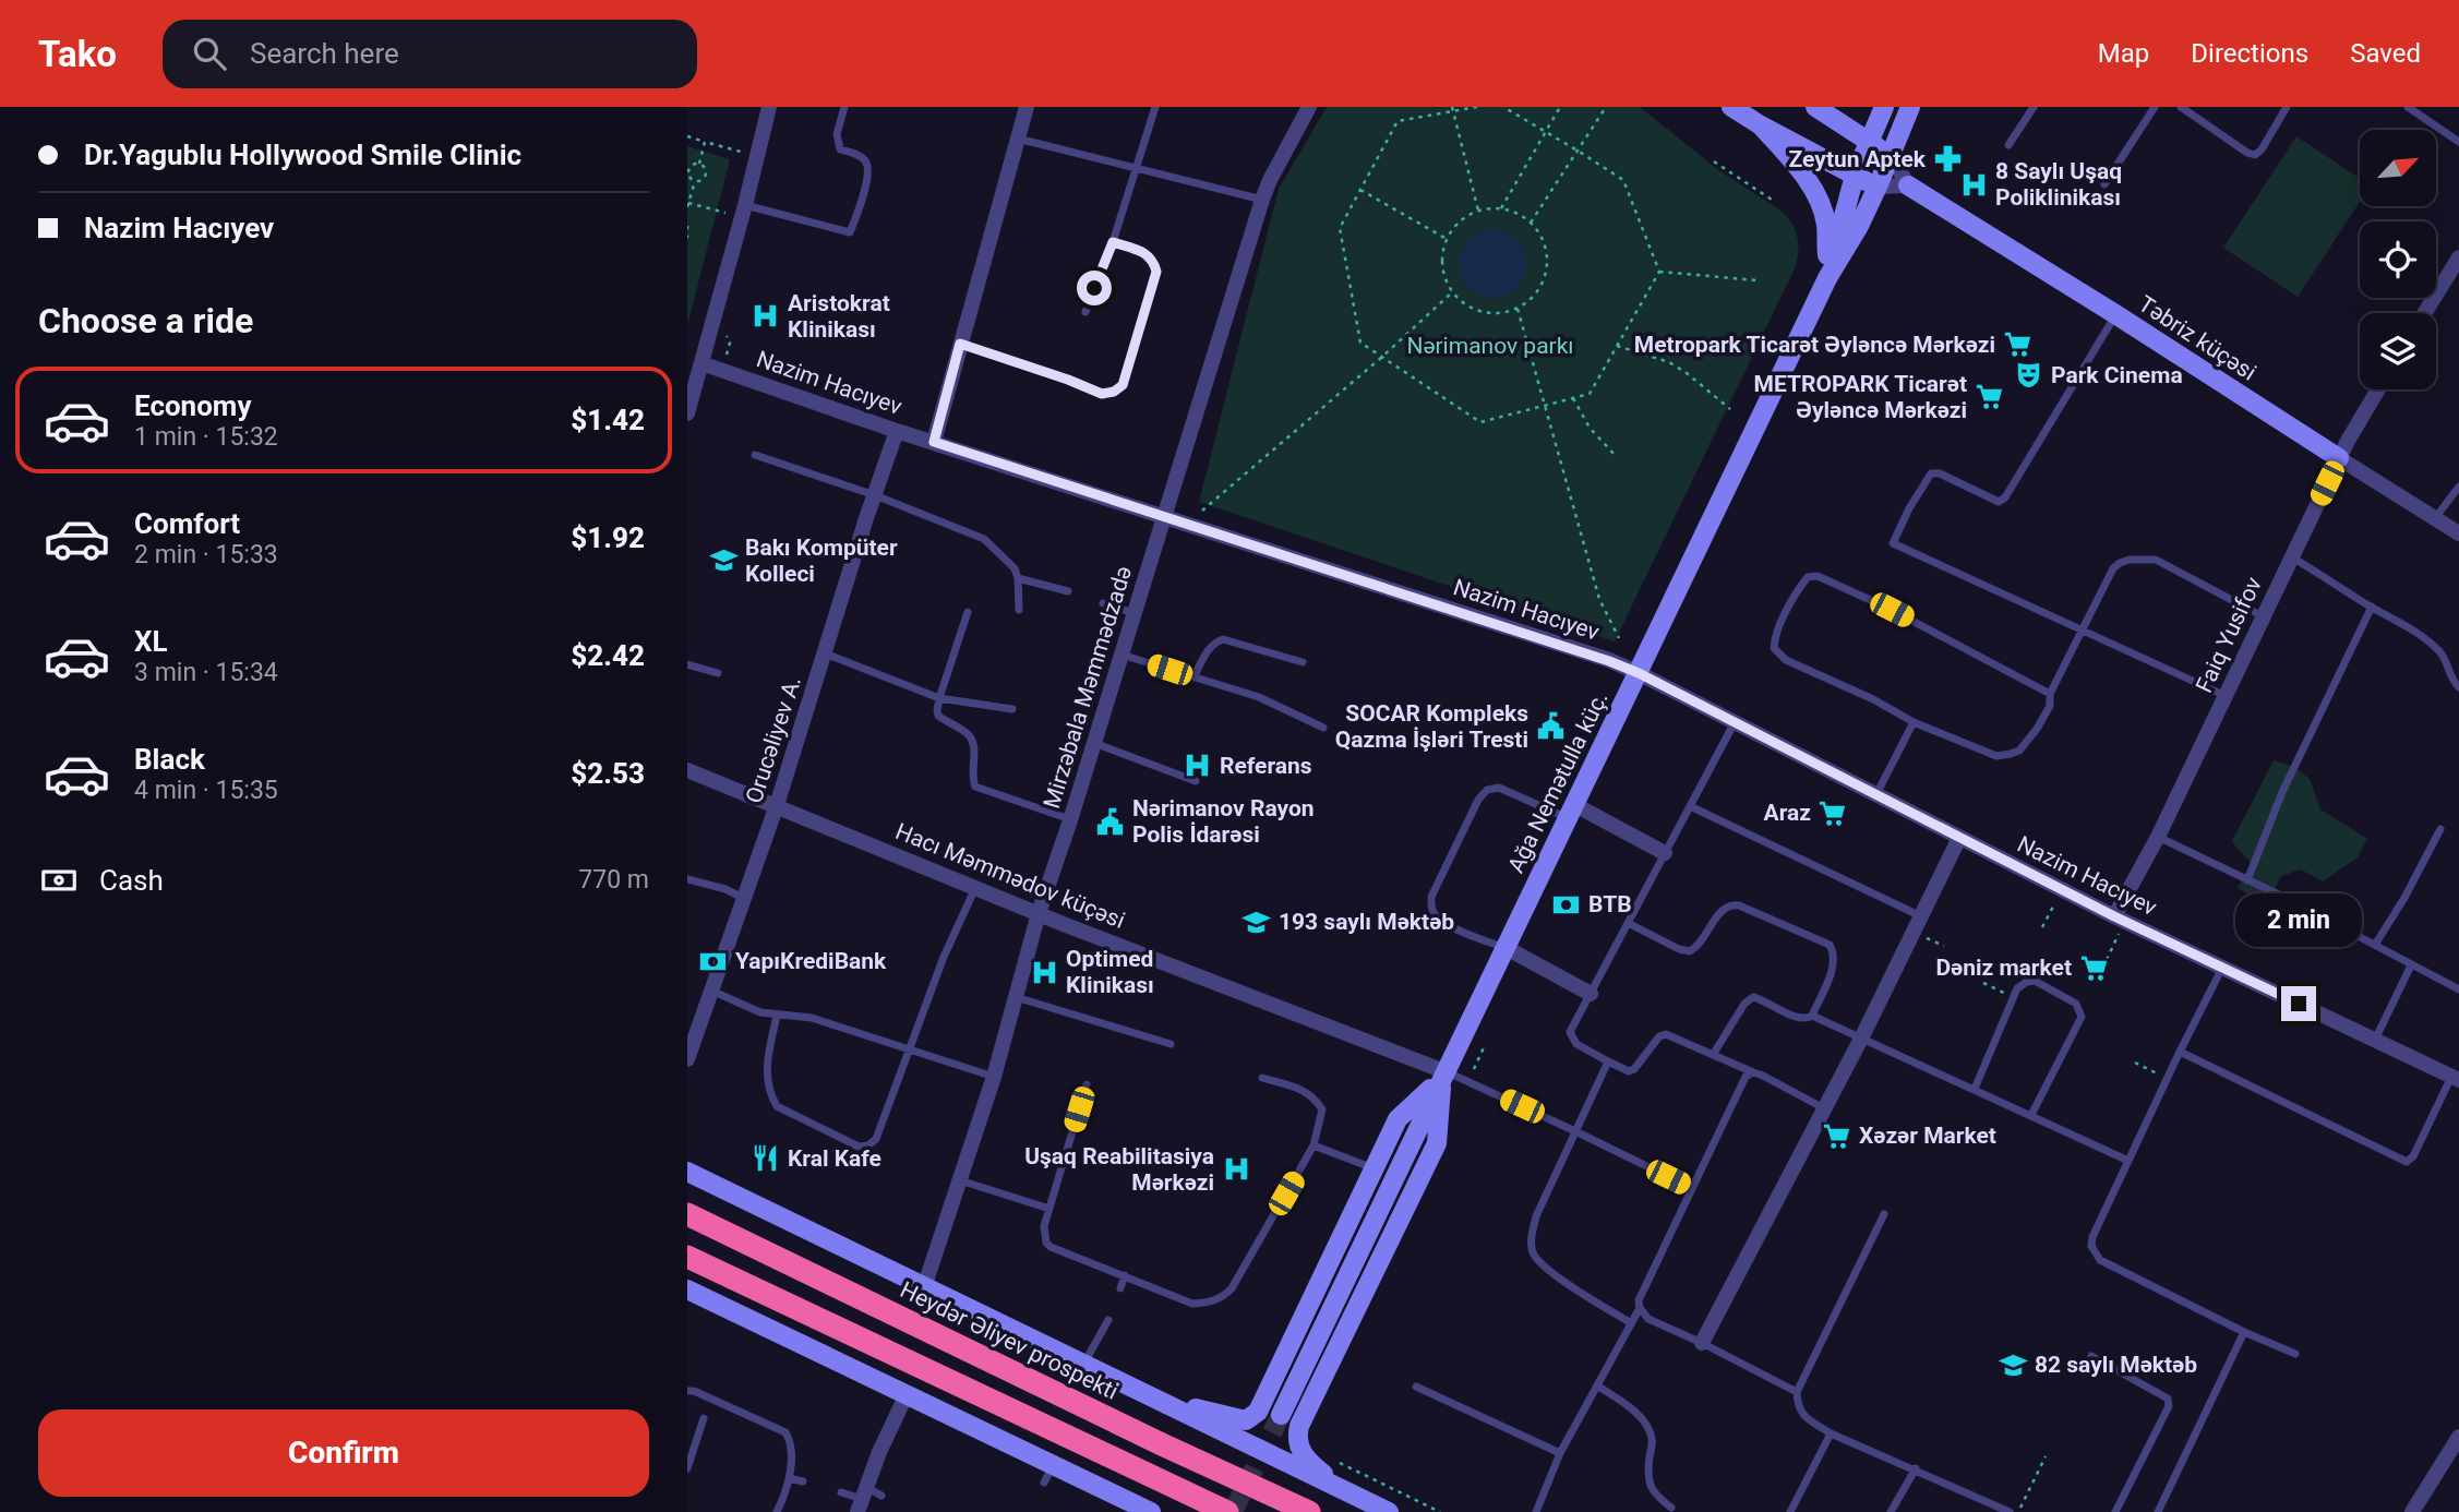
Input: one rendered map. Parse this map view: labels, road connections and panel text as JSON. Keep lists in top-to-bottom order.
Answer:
{
  "streets": {
    "highway": ["Heydər Əliyev prospekti"],
    "street": [
      "Təbriz küçəsi",
      "Nazim Hacıyev",
      "Faiq Yusifov",
      "Mirzəbala Məmmədzadə",
      "Orucəliyev A.",
      "Ağa Nemətulla küç.",
      "Hacı Məmmədov küçəsi"
    ]
  },
  "crossings": [
    ["Təbriz küçəsi", "Faiq Yusifov"],
    ["Nazim Hacıyev", "Faiq Yusifov"],
    ["Nazim Hacıyev", "Mirzəbala Məmmədzadə"],
    ["Nazim Hacıyev", "Orucəliyev A."],
    ["Nazim Hacıyev", "Ağa Nemətulla küç."],
    ["Mirzəbala Məmmədzadə", "Hacı Məmmədov küçəsi"],
    ["Orucəliyev A.", "Hacı Məmmədov küçəsi"],
    ["Ağa Nemətulla küç.", "Hacı Məmmədov küçəsi"]
  ],
  "parks": ["Nərimanov parkı"],
  "places": {
    "pharmacy": ["Zeytun Aptek"],
    "hospital": [
      "8 Saylı Uşaq Poliklinikası",
      "Aristokrat Klinikası",
      "Referans",
      "Optimed Klinikası",
      "Uşaq Reabilitasiya Mərkəzi"
    ],
    "supermarket": [
      "Metropark Ticarət Əyləncə Mərkəzi",
      "METROPARK Ticarət Əyləncə Mərkəzi",
      "Araz",
      "Dəniz market",
      "Xəzər Market"
    ],
    "theatre": ["Park Cinema"],
    "school or university": ["Bakı Kompüter Kolleci", "193 saylı Məktəb", "82 saylı Məktəb"],
    "public building": ["SOCAR Kompleks Qazma İşləri Tresti", "Nərimanov Rayon Polis İdarəsi"],
    "bank": ["BTB", "YapıKrediBank"],
    "restaurant": ["Kral Kafe"]
  },
  "north": "top right",
  "page": {
    "header": "Tako",
    "search": "Search here",
    "nav": ["Map", "Directions", "Saved"],
    "banner": ["Dr.Yagublu Hollywood Smile Clinic", "Nazim Hacıyev"],
    "heading": "Choose a ride",
    "list": [
      {
        "name": "Economy",
        "note": "1 min · 15:32",
        "value": "$1.42"
      },
      {
        "name": "Comfort",
        "note": "2 min · 15:33",
        "value": "$1.92"
      },
      {
        "name": "XL",
        "note": "3 min · 15:34",
        "value": "$2.42"
      },
      {
        "name": "Black",
        "note": "4 min · 15:35",
        "value": "$2.53"
      }
    ],
    "pay": ["Cash", "770 m"],
    "bubble": "2 min",
    "buttons": "Confirm"
  }
}
